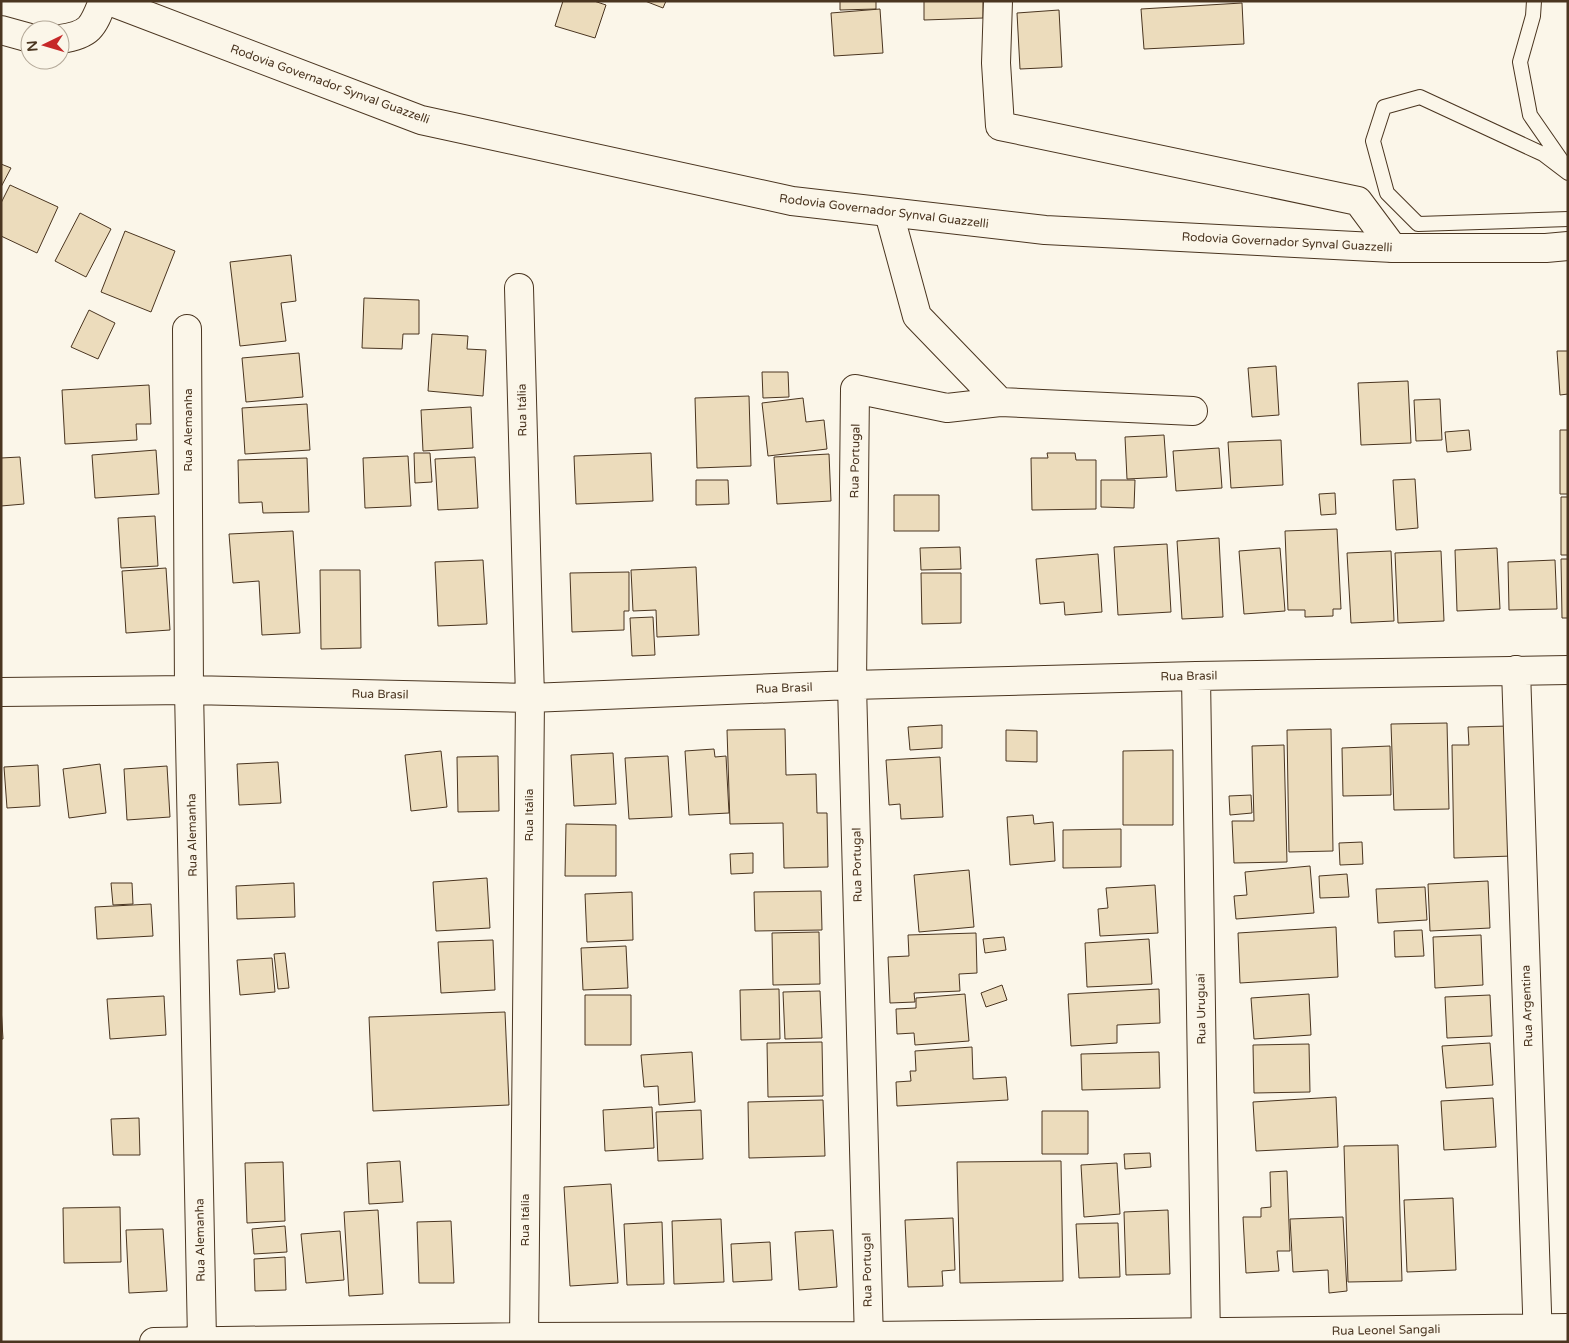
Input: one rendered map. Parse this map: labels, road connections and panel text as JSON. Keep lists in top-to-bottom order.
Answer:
{
  "streets": {
    "street": [
      "Rodovia Governador Synval Guazzelli",
      "Rua Itália",
      "Rua Alemanha",
      "Rua Portugal",
      "Rua Brasil",
      "Rua Argentina",
      "Rua Uruguai",
      "Rua Leonel Sangali"
    ]
  },
  "crossings": [
    ["Rua Itália", "Rua Brasil"],
    ["Rua Itália", "Rua Leonel Sangali"],
    ["Rua Alemanha", "Rua Brasil"],
    ["Rua Alemanha", "Rua Leonel Sangali"],
    ["Rua Portugal", "Rua Brasil"],
    ["Rua Portugal", "Rua Leonel Sangali"],
    ["Rua Brasil", "Rua Argentina"],
    ["Rua Brasil", "Rua Uruguai"],
    ["Rua Argentina", "Rua Leonel Sangali"],
    ["Rua Uruguai", "Rua Leonel Sangali"]
  ],
  "north": "left"
}
